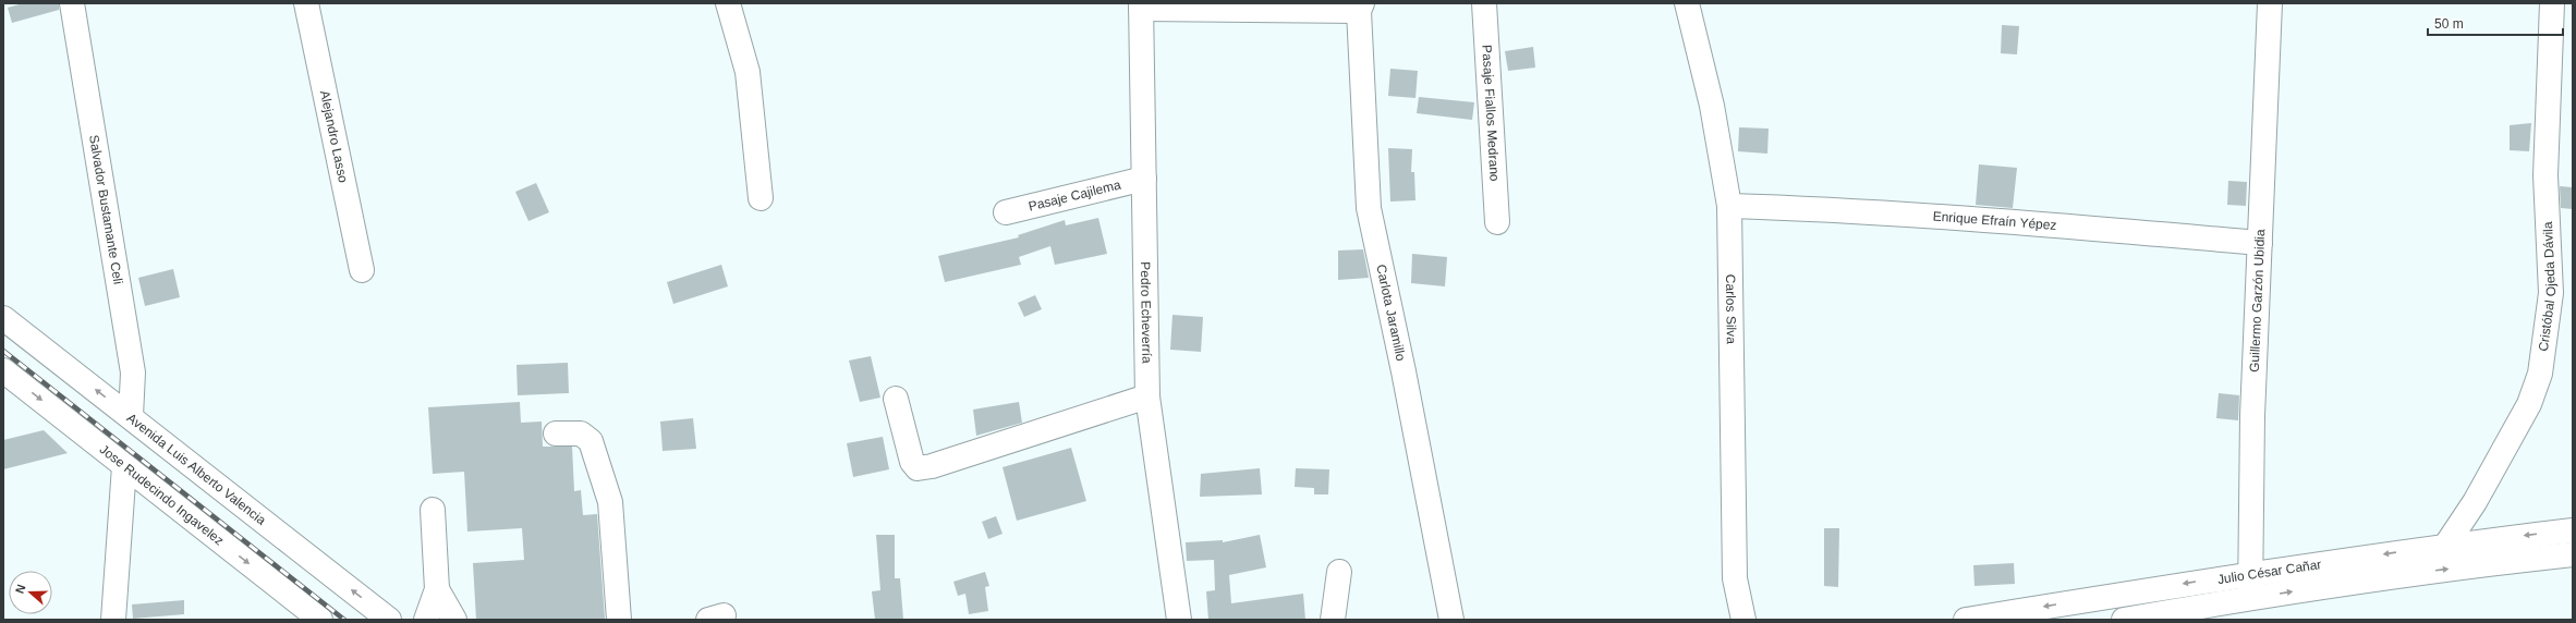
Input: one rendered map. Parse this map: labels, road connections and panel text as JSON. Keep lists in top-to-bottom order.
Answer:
{
  "streets": {
    "street": [
      "Pasaje Fiallos Medrano",
      "Alejandro Lasso",
      "Pasaje Cajilema",
      "Salvador Bustamante Celi",
      "Enrique Efraín Yépez",
      "Cristóbal Ojeda Dávila",
      "Guillermo Garzón Ubidia",
      "Carlos Silva",
      "Pedro Echeverría",
      "Carlota Jaramillo",
      "Avenida Luis Alberto Valencia",
      "Jose Rudecindo Ingavelez",
      "Julio César Cañar"
    ]
  },
  "crossings": [
    ["Pasaje Cajilema", "Pedro Echeverría"],
    ["Salvador Bustamante Celi", "Avenida Luis Alberto Valencia"],
    ["Enrique Efraín Yépez", "Guillermo Garzón Ubidia"],
    ["Enrique Efraín Yépez", "Carlos Silva"],
    ["Cristóbal Ojeda Dávila", "Julio César Cañar"],
    ["Guillermo Garzón Ubidia", "Julio César Cañar"]
  ],
  "one_way": ["Avenida Luis Alberto Valencia", "Jose Rudecindo Ingavelez"],
  "scale_bar": "50 m",
  "north": "left"
}
